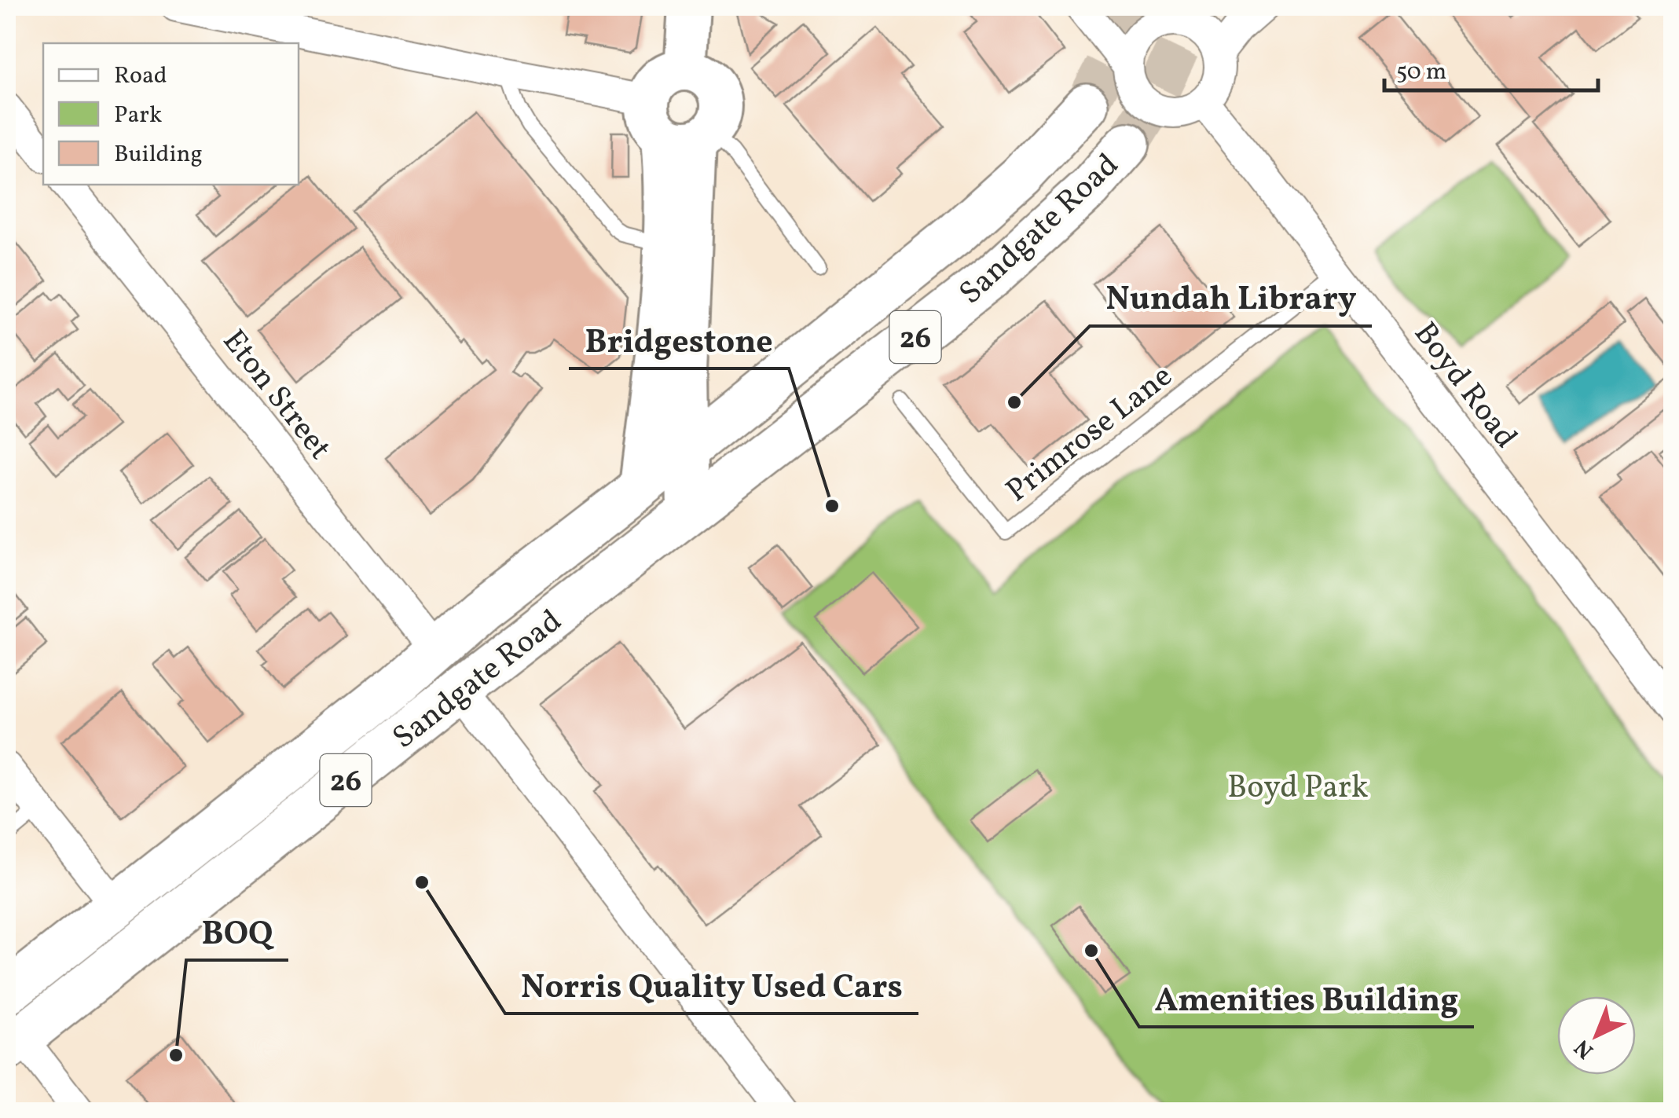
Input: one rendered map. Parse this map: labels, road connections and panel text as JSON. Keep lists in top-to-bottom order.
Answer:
{
  "streets": {
    "highway": ["Sandgate Road", "26"],
    "street": ["Boyd Road", "Eton Street"],
    "lane": ["Primrose Lane"]
  },
  "crossings": [
    ["Sandgate Road", "Eton Street"],
    ["Boyd Road", "Primrose Lane"]
  ],
  "parks": ["Boyd Park"],
  "places": [
    "Nundah Library",
    "Bridgestone",
    "Norris Quality Used Cars",
    "Amenities Building",
    "BOQ"
  ],
  "legend": ["Road", "Park", "Building"],
  "scale_bar": "50 m",
  "north": "bottom left"
}
